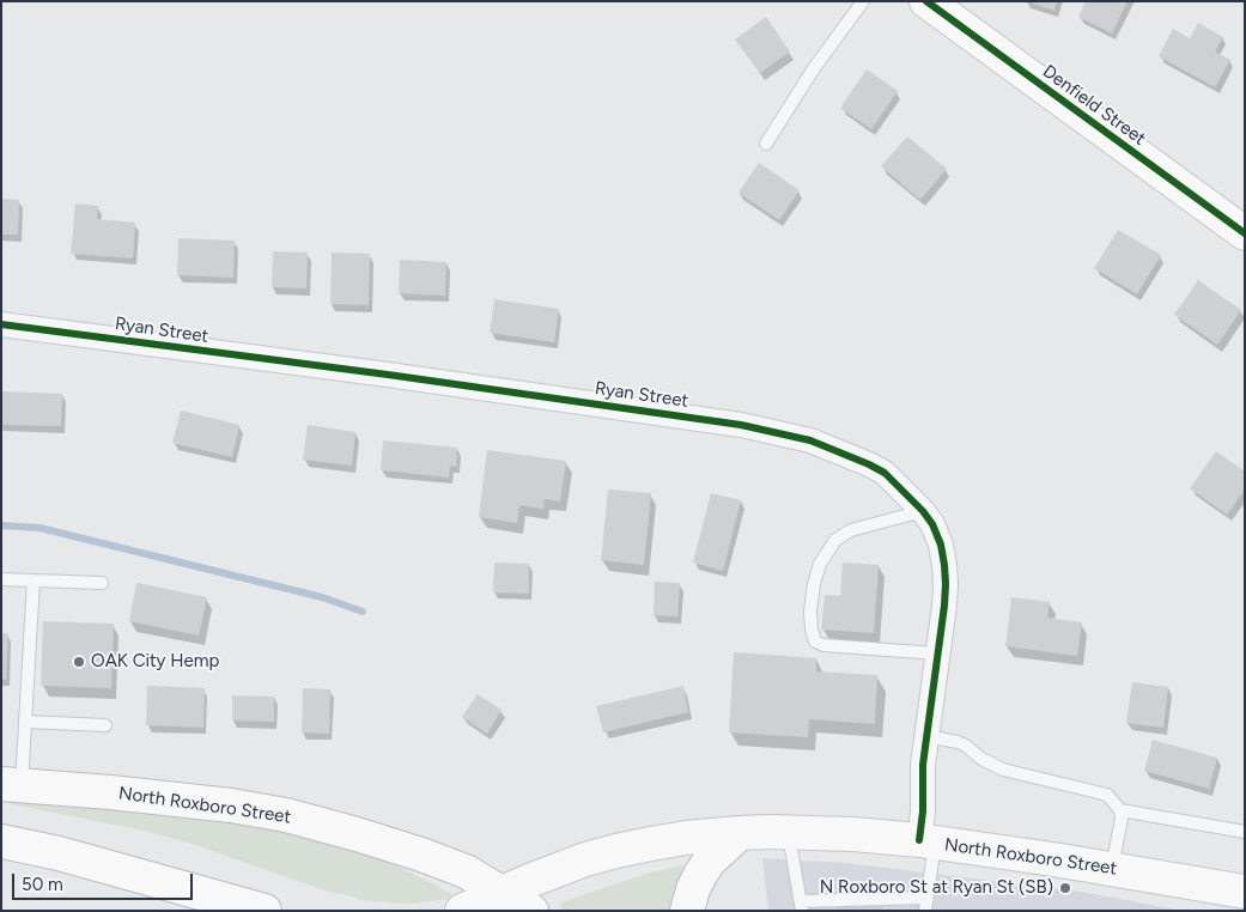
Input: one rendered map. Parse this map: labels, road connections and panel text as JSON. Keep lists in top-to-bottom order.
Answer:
{
  "streets": {
    "main road": ["Denfield Street", "North Roxboro Street"],
    "street": ["Ryan Street"]
  },
  "crossings": [
    ["Ryan Street", "North Roxboro Street"]
  ],
  "places": ["OAK City Hemp", "N Roxboro St at Ryan St (SB)"],
  "scale_bar": "50 m"
}
